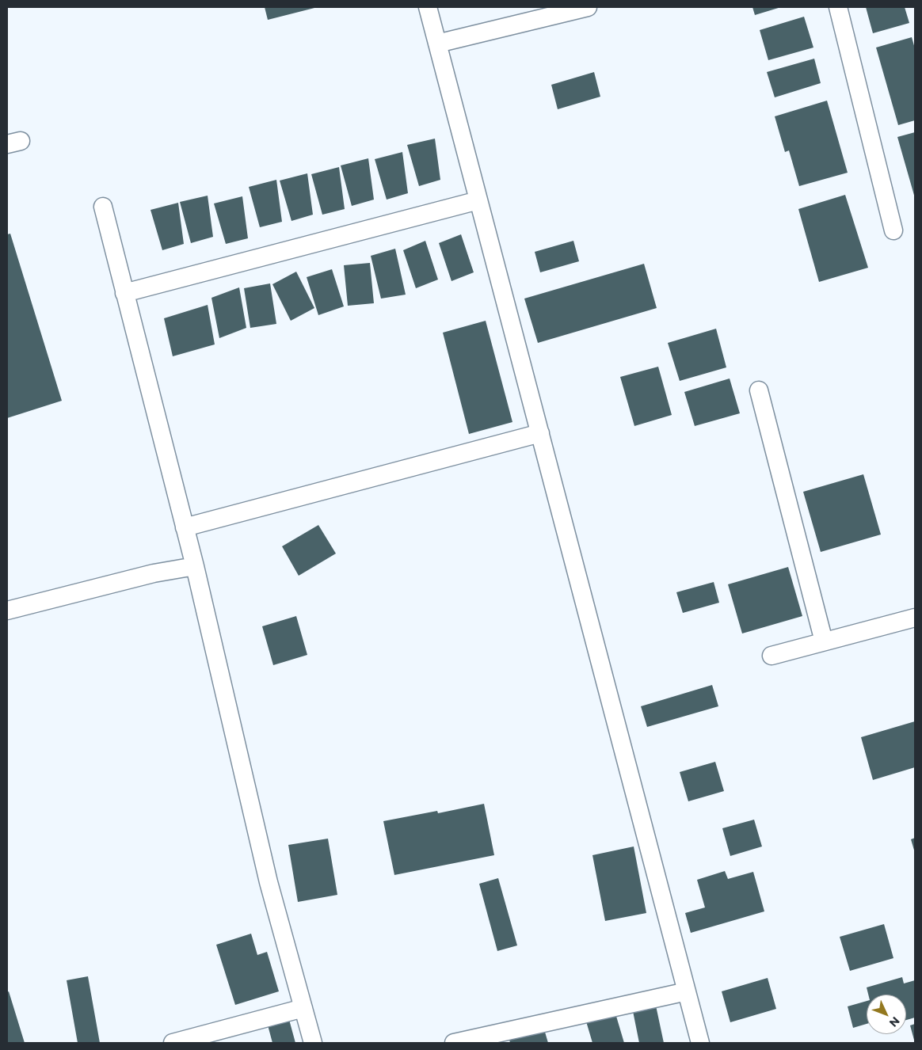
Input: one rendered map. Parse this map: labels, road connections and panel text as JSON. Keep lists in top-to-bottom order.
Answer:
{
  "north": "bottom right"
}
